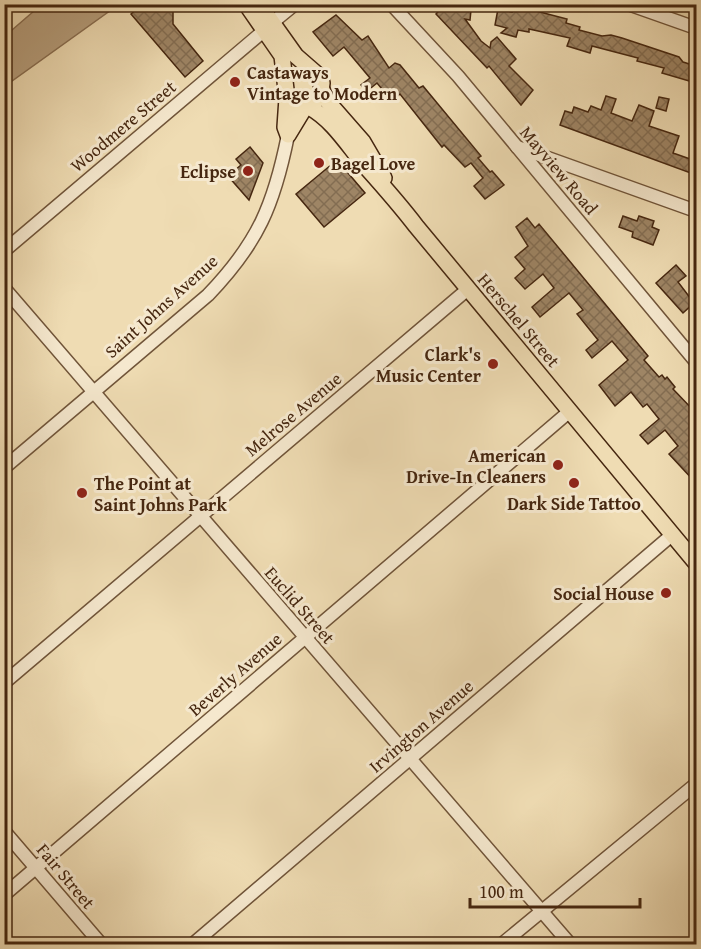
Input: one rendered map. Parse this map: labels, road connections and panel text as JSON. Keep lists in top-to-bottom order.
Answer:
{
  "streets": {
    "main road": ["Saint Johns Avenue", "Herschel Street"],
    "street": [
      "Woodmere Street",
      "Mayview Road",
      "Melrose Avenue",
      "Euclid Street",
      "Beverly Avenue",
      "Irvington Avenue",
      "Fair Street"
    ]
  },
  "crossings": [
    ["Saint Johns Avenue", "Herschel Street"],
    ["Saint Johns Avenue", "Euclid Street"],
    ["Herschel Street", "Melrose Avenue"],
    ["Herschel Street", "Beverly Avenue"],
    ["Herschel Street", "Irvington Avenue"],
    ["Melrose Avenue", "Euclid Street"],
    ["Euclid Street", "Beverly Avenue"],
    ["Euclid Street", "Irvington Avenue"],
    ["Beverly Avenue", "Fair Street"]
  ],
  "places": [
    "Castaways Vintage to Modern",
    "Bagel Love",
    "Eclipse",
    "Clark's Music Center",
    "American Drive-In Cleaners",
    "Dark Side Tattoo",
    "The Point at Saint Johns Park",
    "Social House"
  ],
  "scale_bar": "100 m"
}
